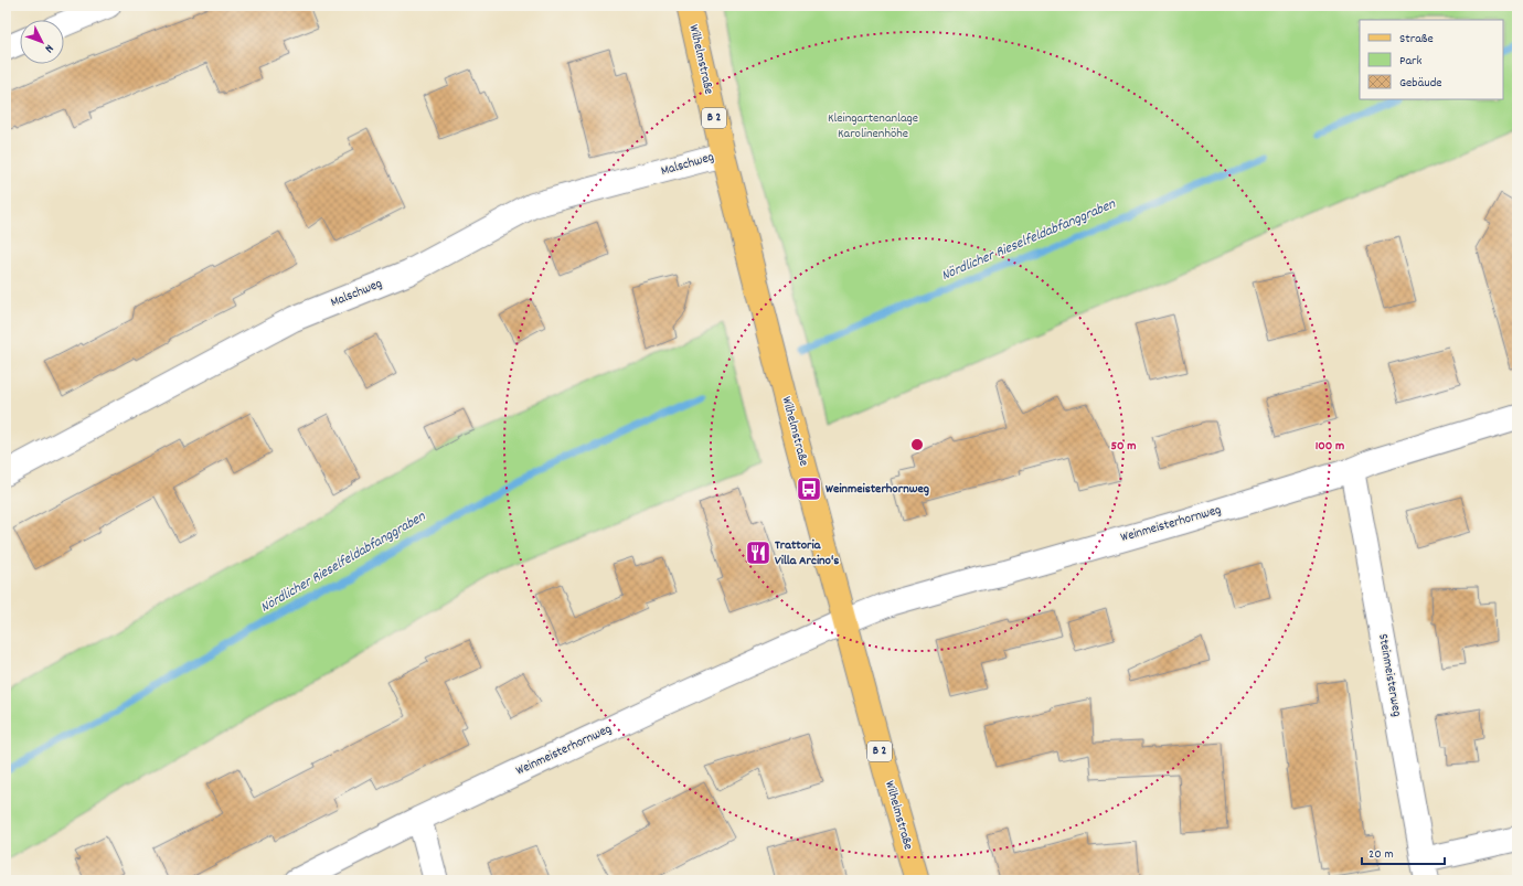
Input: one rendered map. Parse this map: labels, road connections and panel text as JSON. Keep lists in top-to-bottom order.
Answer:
{
  "streets": {
    "main road": ["Wilhelmstraße", "B 2"],
    "street": ["Malschweg", "Weinmeisterhornweg", "Steinmeisterweg"]
  },
  "crossings": [
    ["Wilhelmstraße", "Malschweg"],
    ["Wilhelmstraße", "Weinmeisterhornweg"],
    ["Weinmeisterhornweg", "Steinmeisterweg"]
  ],
  "water": ["Nördlicher Rieselfeldabfanggraben"],
  "parks": ["Kleingartenanlage Karolinenhöhe"],
  "places": {
    "bus stop": ["Weinmeisterhornweg"],
    "restaurant": ["Trattoria Villa Arcino's"]
  },
  "legend": ["Straße", "Park", "Gebäude"],
  "scale_bar": "20 m",
  "north": "bottom right",
  "rings": ["50 m", "100 m"]
}
